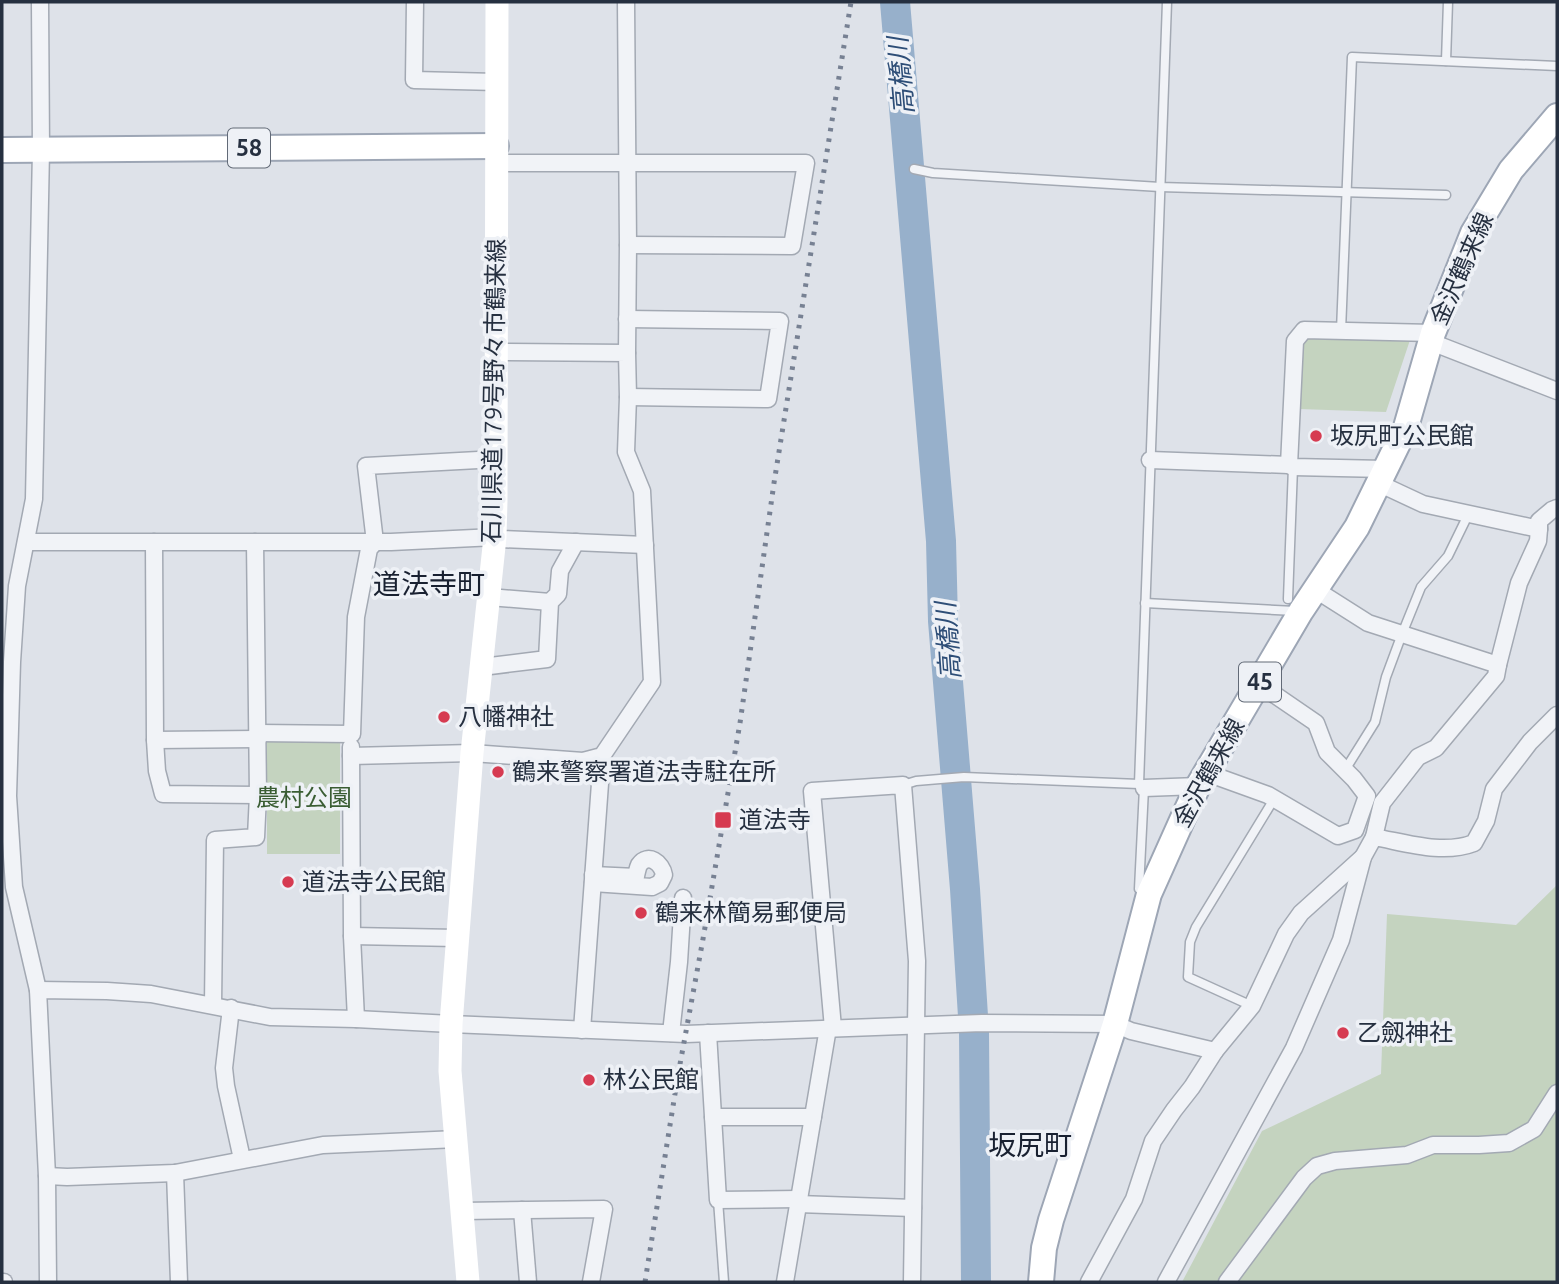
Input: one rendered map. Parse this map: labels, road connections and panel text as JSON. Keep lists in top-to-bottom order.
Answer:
{
  "streets": {
    "main road": [
      "58",
      "金沢鶴来線",
      "石川県道179号野々市鶴来線",
      "45"
    ]
  },
  "crossings": [
    ["58", "石川県道179号野々市鶴来線"]
  ],
  "districts": ["道法寺町", "坂尻町"],
  "water": ["高橋川"],
  "parks": ["農村公園"],
  "places": {
    "other": [
      "坂尻町公民館",
      "八幡神社",
      "鶴来警察署道法寺駐在所",
      "道法寺公民館",
      "鶴来林簡易郵便局",
      "乙劔神社",
      "林公民館"
    ],
    "transit": ["道法寺"]
  }
}
